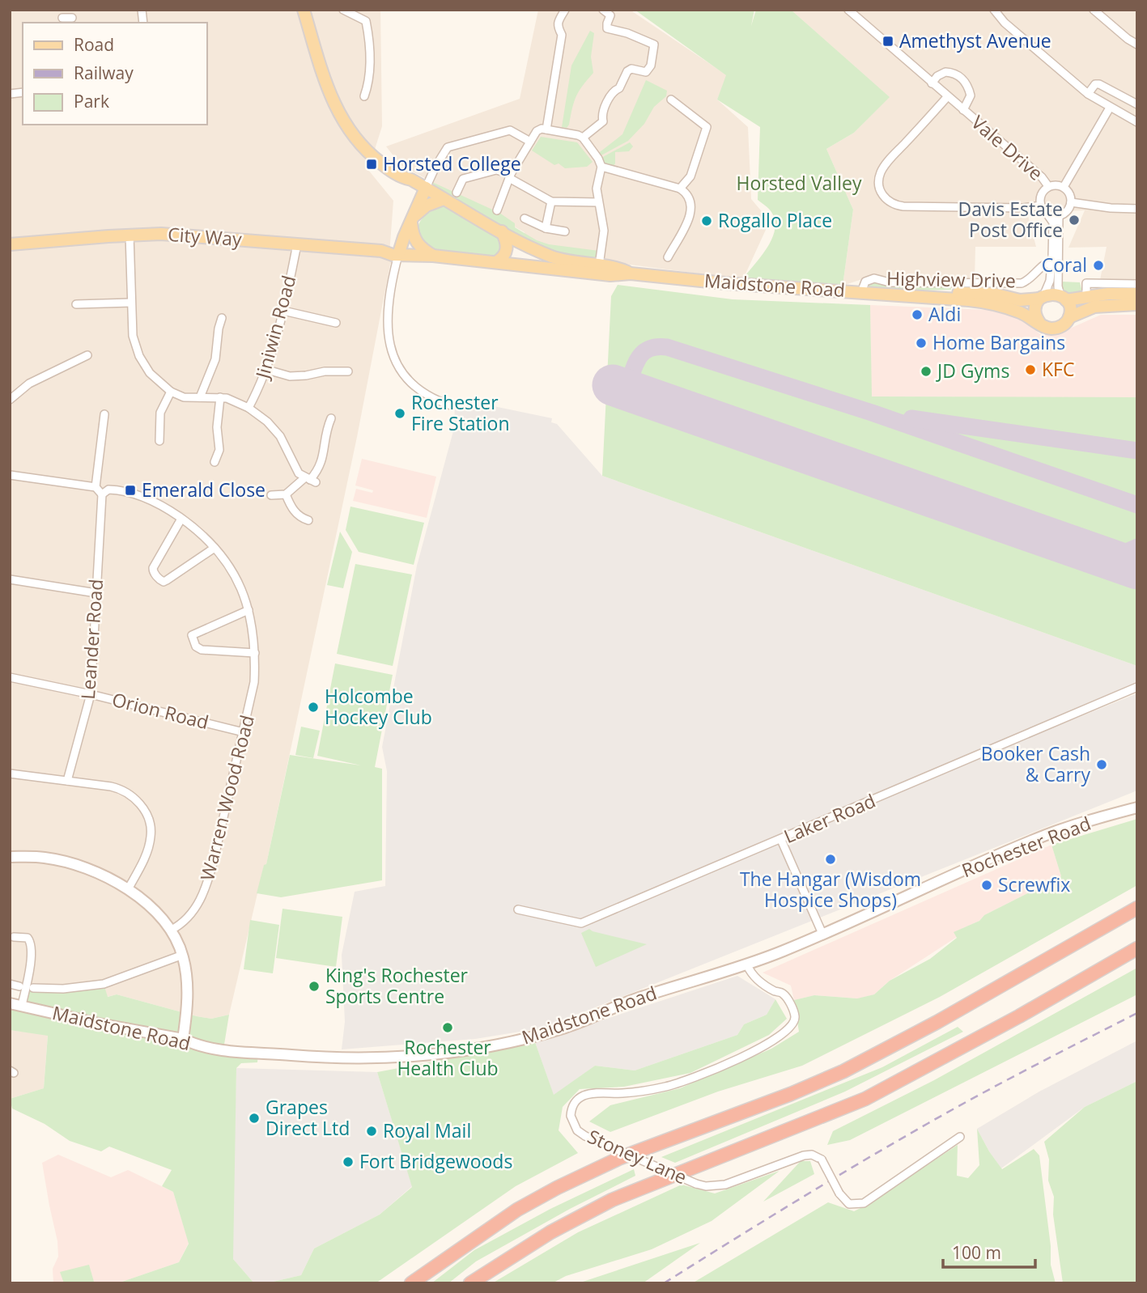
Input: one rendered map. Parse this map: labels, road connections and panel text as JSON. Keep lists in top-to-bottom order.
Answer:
{
  "streets": {
    "main road": ["City Way", "Maidstone Road", "Rochester Road"],
    "street": [
      "Vale Drive",
      "Highview Drive",
      "Jiniwin Road",
      "Leander Road",
      "Orion Road",
      "Warren Wood Road",
      "Laker Road",
      "Stoney Lane"
    ]
  },
  "crossings": [
    ["City Way", "Maidstone Road"],
    ["City Way", "Jiniwin Road"],
    ["Highview Drive", "Maidstone Road"],
    ["Maidstone Road", "Rochester Road"],
    ["Maidstone Road", "Stoney Lane"],
    ["Leander Road", "Orion Road"],
    ["Leander Road", "Warren Wood Road"],
    ["Orion Road", "Warren Wood Road"]
  ],
  "parks": ["Horsted Valley"],
  "places": {
    "transit": ["Amethyst Avenue", "Horsted College", "Emerald Close"],
    "other": [
      "Davis Estate Post Office",
      "Rogallo Place",
      "Coral",
      "Aldi",
      "Home Bargains",
      "KFC",
      "JD Gyms",
      "Rochester Fire Station",
      "Holcombe Hockey Club",
      "Booker Cash & Carry",
      "The Hangar (Wisdom Hospice Shops)",
      "Screwfix",
      "King's Rochester Sports Centre",
      "Rochester Health Club",
      "Grapes Direct Ltd",
      "Royal Mail",
      "Fort Bridgewoods"
    ]
  },
  "legend": ["Road", "Railway", "Park"],
  "scale_bar": "100 m"
}
